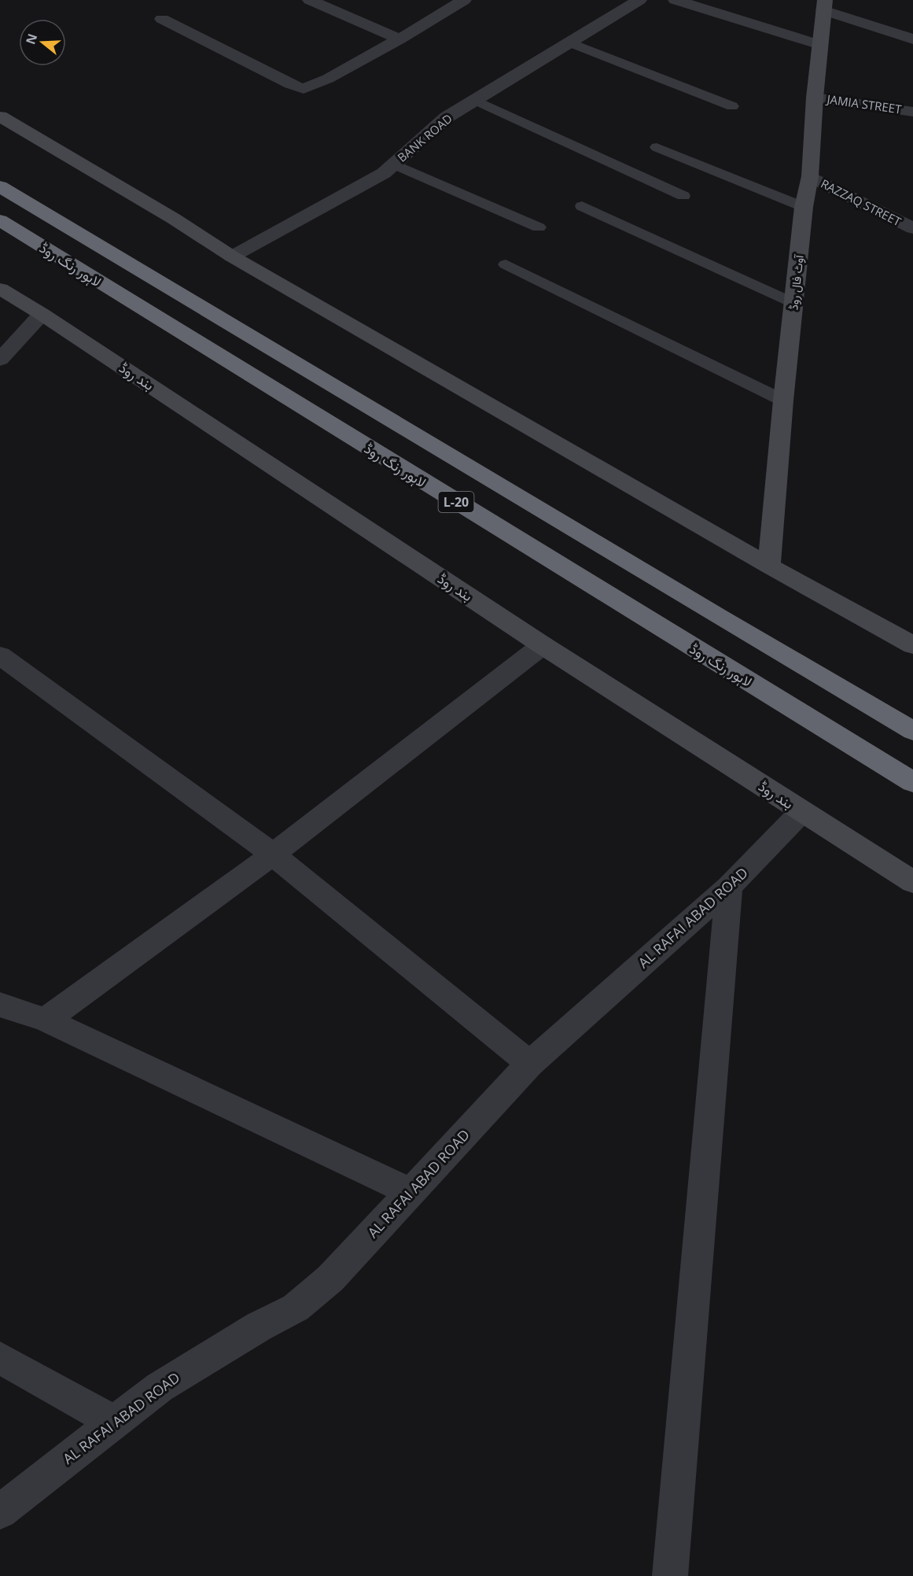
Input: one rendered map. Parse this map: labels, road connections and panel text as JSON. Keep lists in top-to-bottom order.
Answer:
{
  "streets": {
    "highway": ["لاہور رنگ روڈ", "L-20"],
    "main road": ["آوٹ فال روڈ", "بند روڈ"],
    "street": [
      "JAMIA STREET",
      "BANK ROAD",
      "RAZZAQ STREET",
      "AL RAFAI ABAD ROAD"
    ]
  },
  "crossings": [
    ["JAMIA STREET", "آوٹ فال روڈ"],
    ["RAZZAQ STREET", "آوٹ فال روڈ"],
    ["بند روڈ", "AL RAFAI ABAD ROAD"]
  ],
  "north": "left"
}
